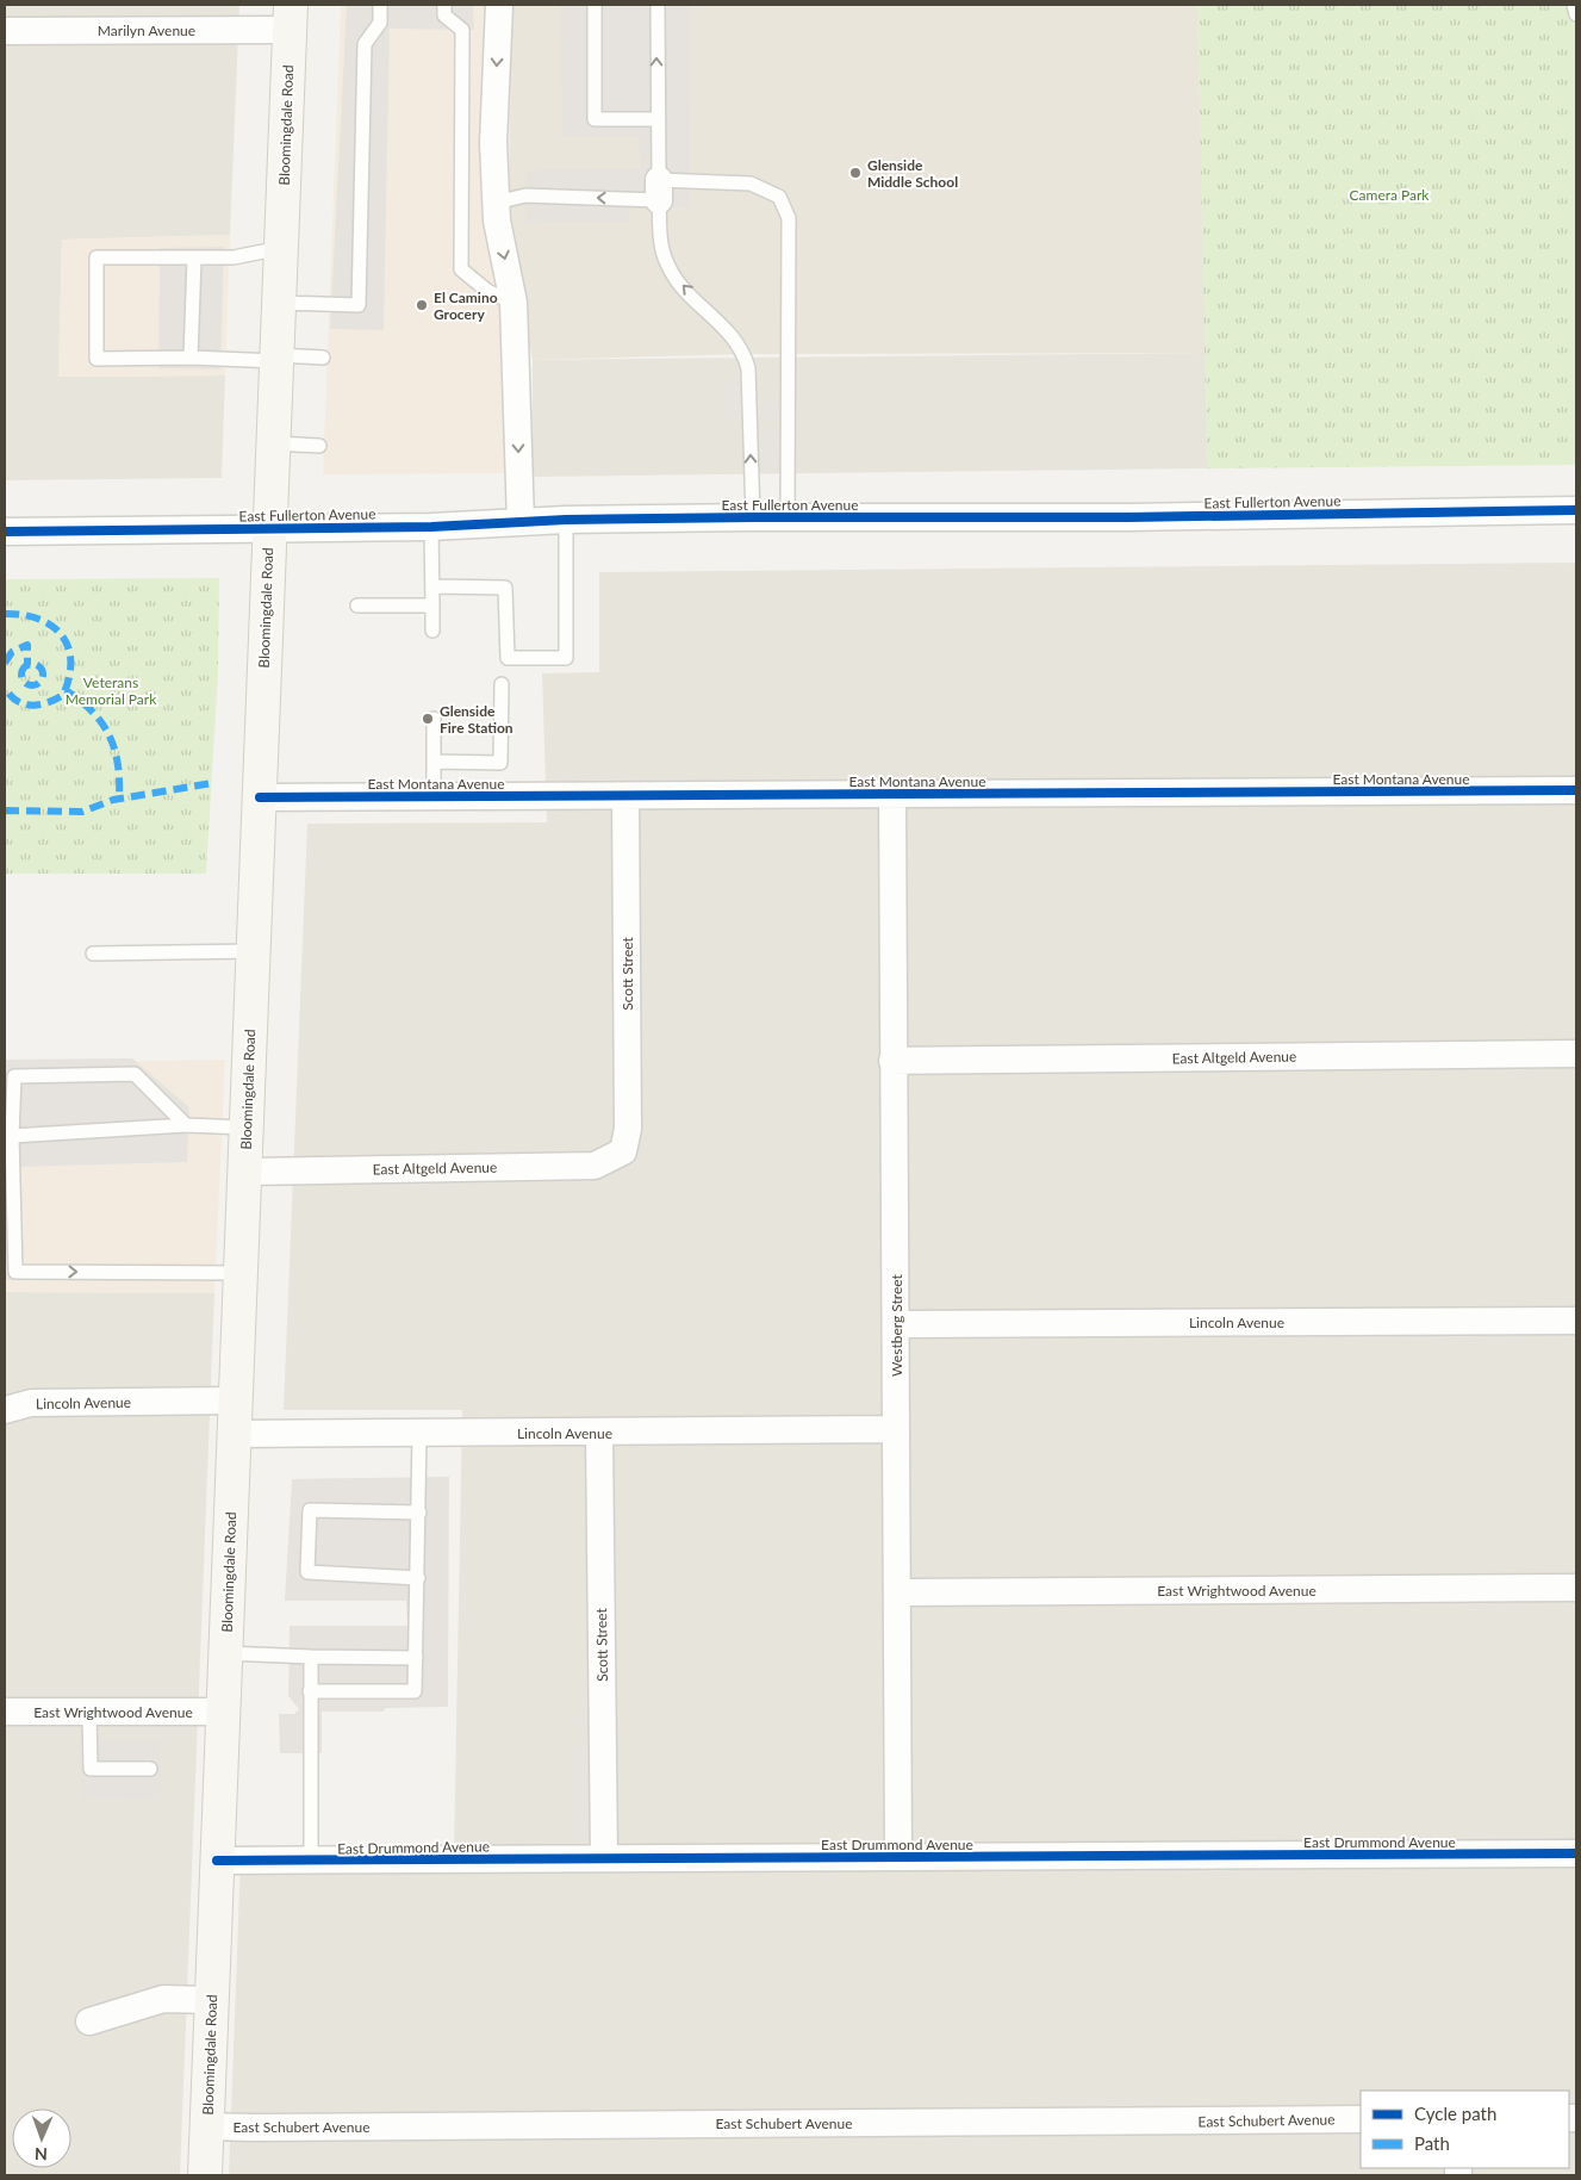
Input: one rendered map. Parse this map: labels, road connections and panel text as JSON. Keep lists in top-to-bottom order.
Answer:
{
  "streets": {
    "main road": ["Bloomingdale Road"],
    "street": [
      "Marilyn Avenue",
      "East Fullerton Avenue",
      "East Montana Avenue",
      "Scott Street",
      "East Altgeld Avenue",
      "Lincoln Avenue",
      "Westberg Street",
      "East Wrightwood Avenue",
      "East Drummond Avenue",
      "East Schubert Avenue"
    ]
  },
  "crossings": [
    ["Marilyn Avenue", "Bloomingdale Road"],
    ["Bloomingdale Road", "East Fullerton Avenue"],
    ["Bloomingdale Road", "East Montana Avenue"],
    ["Bloomingdale Road", "East Altgeld Avenue"],
    ["Bloomingdale Road", "Lincoln Avenue"],
    ["Bloomingdale Road", "East Wrightwood Avenue"],
    ["Bloomingdale Road", "East Drummond Avenue"],
    ["Bloomingdale Road", "East Schubert Avenue"],
    ["East Montana Avenue", "Scott Street"],
    ["East Montana Avenue", "Westberg Street"],
    ["Scott Street", "East Altgeld Avenue"],
    ["Scott Street", "Lincoln Avenue"],
    ["Scott Street", "East Drummond Avenue"],
    ["East Altgeld Avenue", "Westberg Street"],
    ["Lincoln Avenue", "Westberg Street"],
    ["Westberg Street", "East Wrightwood Avenue"],
    ["Westberg Street", "East Drummond Avenue"]
  ],
  "parks": ["Camera Park", "Veterans Memorial Park"],
  "places": ["Glenside Middle School", "El Camino Grocery", "Glenside Fire Station"],
  "legend": ["Cycle path", "Path"],
  "north": "bottom"
}
